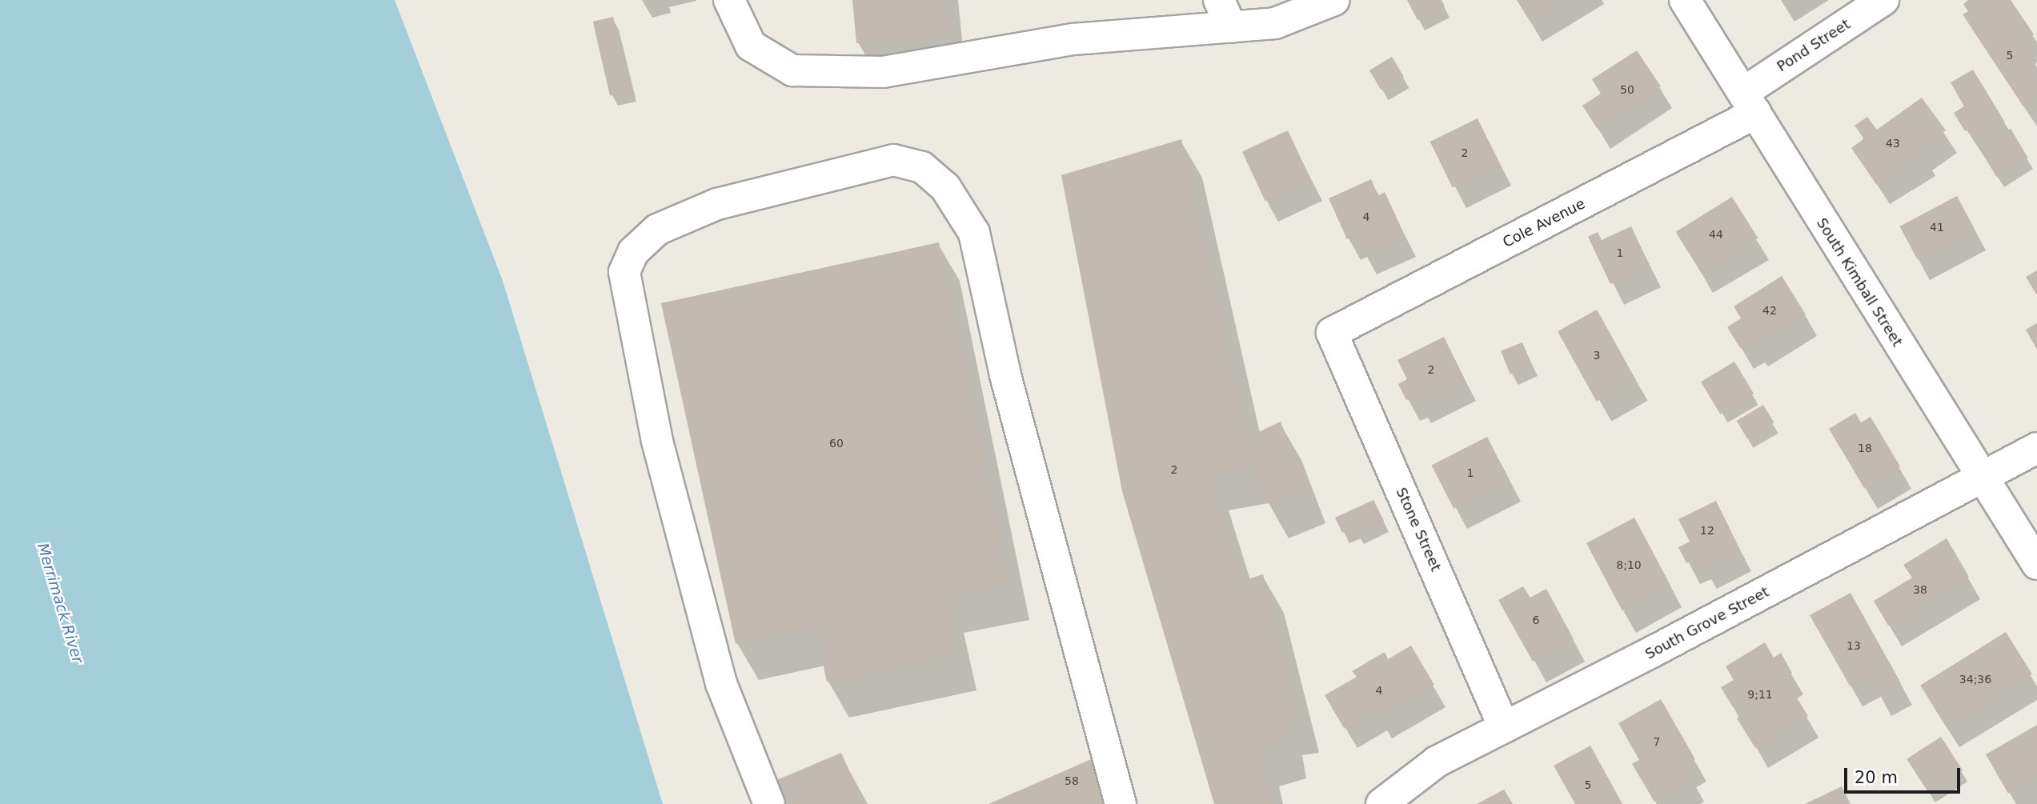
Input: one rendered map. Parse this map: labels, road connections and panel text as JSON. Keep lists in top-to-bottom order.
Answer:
{
  "streets": {
    "street": [
      "Pond Street",
      "Cole Avenue",
      "South Kimball Street",
      "Stone Street",
      "South Grove Street"
    ]
  },
  "crossings": [
    ["Pond Street", "Cole Avenue"],
    ["Pond Street", "South Kimball Street"],
    ["Cole Avenue", "South Kimball Street"],
    ["Cole Avenue", "Stone Street"],
    ["South Kimball Street", "South Grove Street"],
    ["Stone Street", "South Grove Street"]
  ],
  "water": ["Merrimack River"],
  "house_numbers": [
    "5",
    "50",
    "43",
    "2",
    "4",
    "41",
    "44",
    "1",
    "42",
    "3",
    "2",
    "60",
    "18",
    "2",
    "1",
    "12",
    "8;10",
    "38",
    "6",
    "13",
    "34;36",
    "4",
    "9;11",
    "7",
    "58",
    "5"
  ],
  "scale_bar": "20 m"
}
